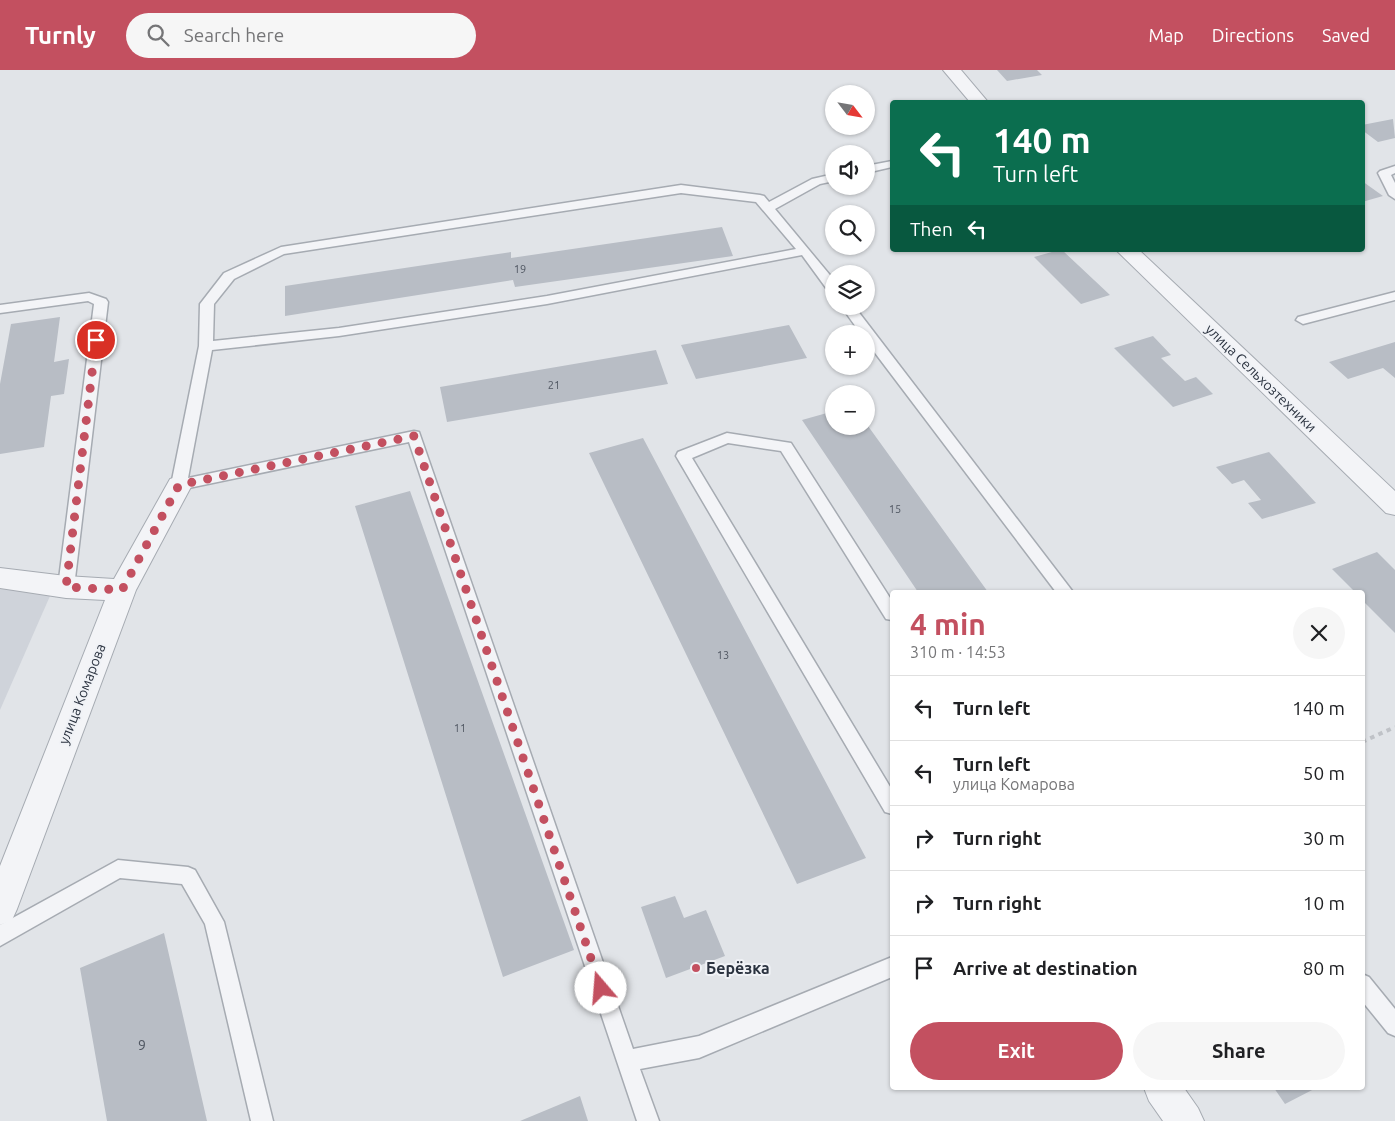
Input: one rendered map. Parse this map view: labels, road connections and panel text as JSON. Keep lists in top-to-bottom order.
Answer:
{
  "streets": {
    "street": ["улица Сельхозтехники", "улица Комарова"]
  },
  "places": ["Берёзка"],
  "house_numbers": [
    "19",
    "21",
    "15",
    "13",
    "11",
    "9"
  ],
  "north": "bottom right",
  "page": {
    "header": "Turnly",
    "search": "Search here",
    "nav": ["Map", "Directions", "Saved"],
    "map_buttons": ["+", "−"],
    "turn": ["140 m", "Turn left"],
    "then": "Then",
    "heading": ["4 min", "310 m · 14:53"],
    "list": [
      {
        "name": "Turn left",
        "value": "140 m"
      },
      {
        "name": "Turn left",
        "note": "улица Комарова",
        "value": "50 m"
      },
      {
        "name": "Turn right",
        "value": "30 m"
      },
      {
        "name": "Turn right",
        "value": "10 m"
      },
      {
        "name": "Arrive at destination",
        "value": "80 m"
      }
    ],
    "buttons": ["Exit", "Share"]
  }
}
